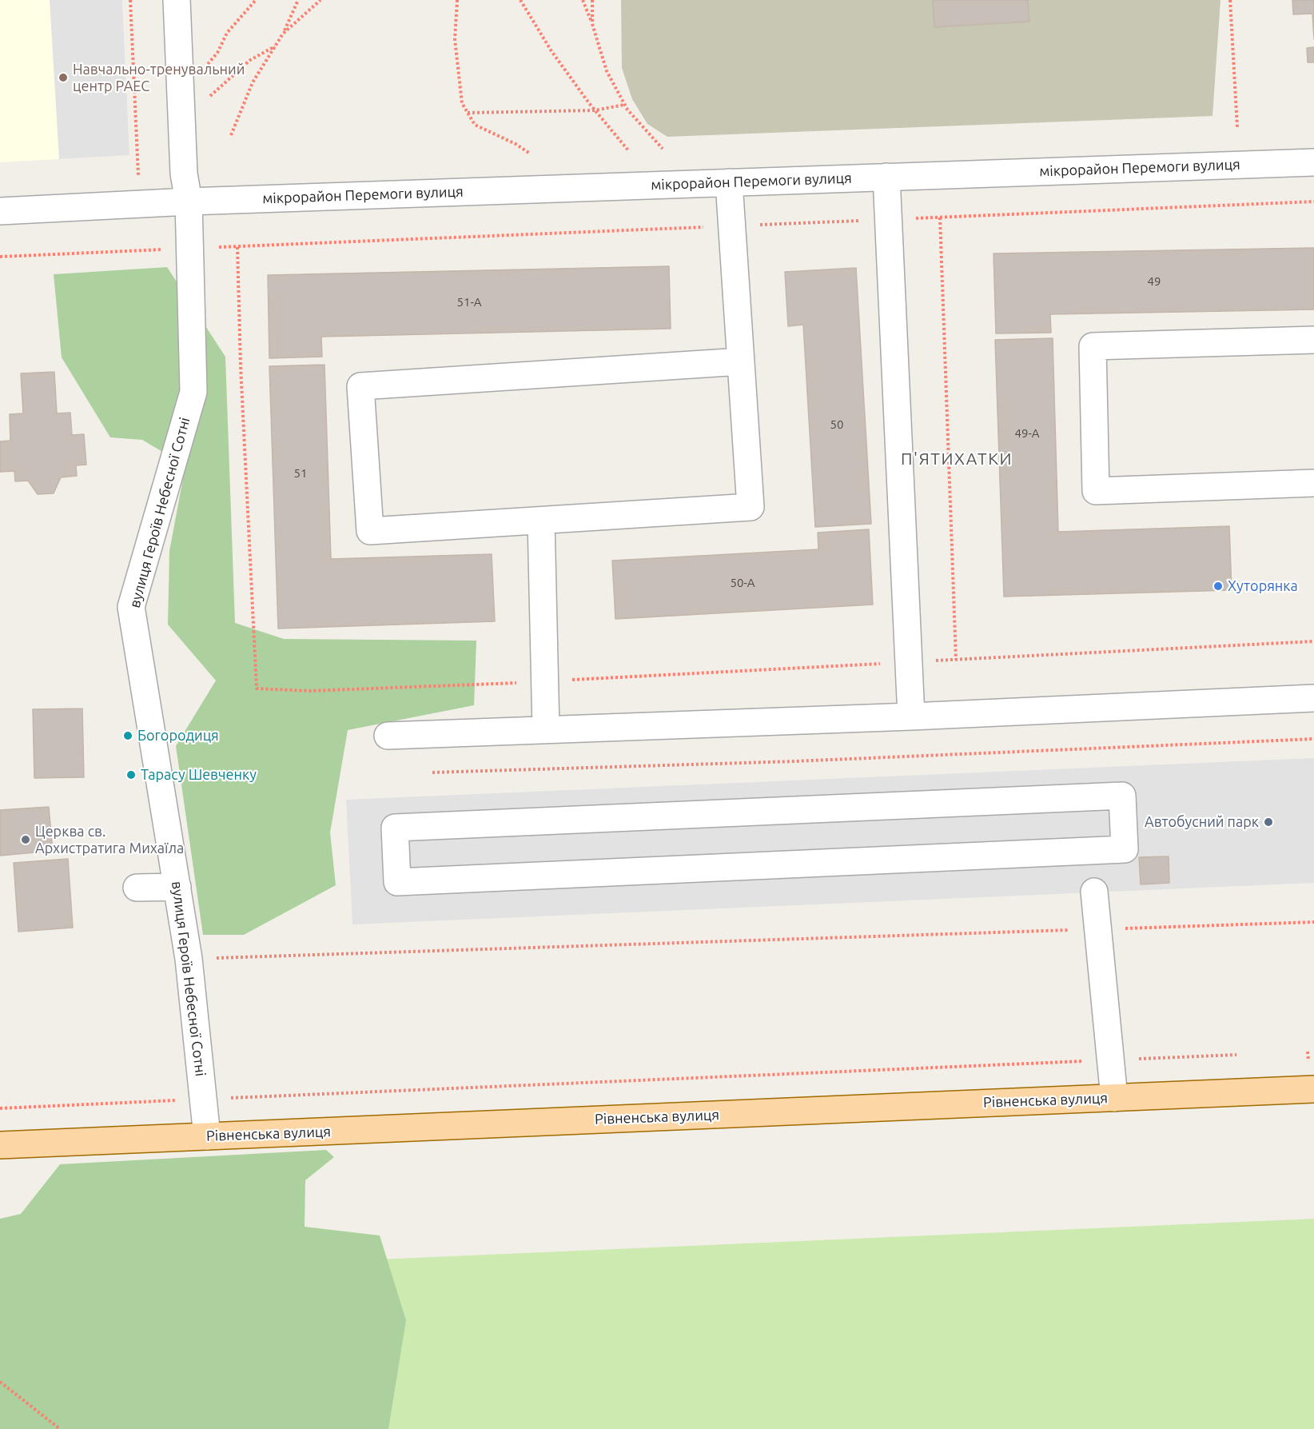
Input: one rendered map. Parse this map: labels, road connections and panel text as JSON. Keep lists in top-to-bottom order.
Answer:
{
  "streets": {
    "main road": ["Рівненська вулиця"],
    "street": ["мікрорайон Перемоги вулиця", "вулиця Героїв Небесної Сотні"]
  },
  "crossings": [
    ["мікрорайон Перемоги вулиця", "вулиця Героїв Небесної Сотні"],
    ["вулиця Героїв Небесної Сотні", "Рівненська вулиця"]
  ],
  "districts": ["П'ЯТИХАТКИ"],
  "places": [
    "Навчально-тренувальний центр РАЕС",
    "Хуторянка",
    "Богородиця",
    "Тарасу Шевченку",
    "Автобусний парк",
    "Церква св. Архистратига Михаїла"
  ],
  "house_numbers": [
    "49",
    "51-А",
    "50",
    "49-А",
    "51",
    "50-А"
  ]
}
